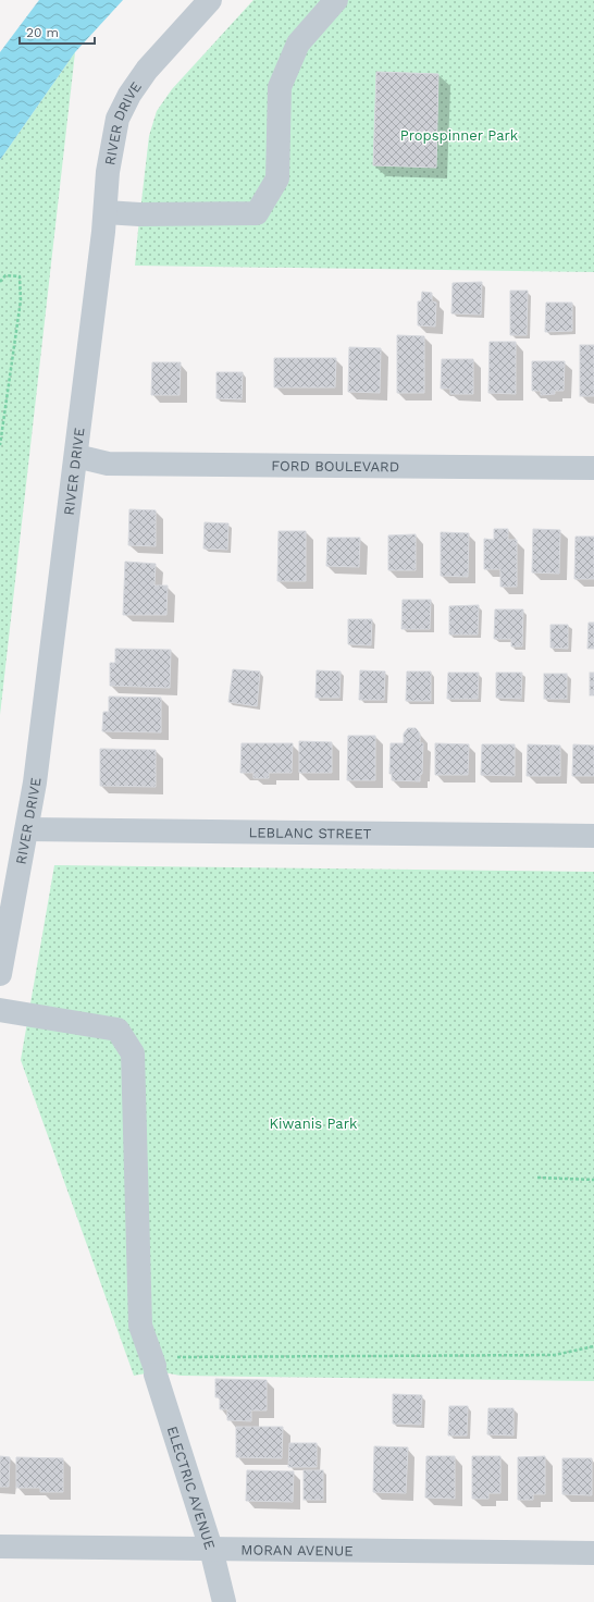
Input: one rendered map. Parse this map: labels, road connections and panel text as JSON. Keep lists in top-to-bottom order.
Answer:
{
  "streets": {
    "street": [
      "RIVER DRIVE",
      "FORD BOULEVARD",
      "LEBLANC STREET",
      "ELECTRIC AVENUE",
      "MORAN AVENUE"
    ]
  },
  "crossings": [
    ["RIVER DRIVE", "FORD BOULEVARD"],
    ["RIVER DRIVE", "LEBLANC STREET"],
    ["ELECTRIC AVENUE", "MORAN AVENUE"]
  ],
  "parks": ["Propspinner Park", "Kiwanis Park"],
  "scale_bar": "20 m"
}
